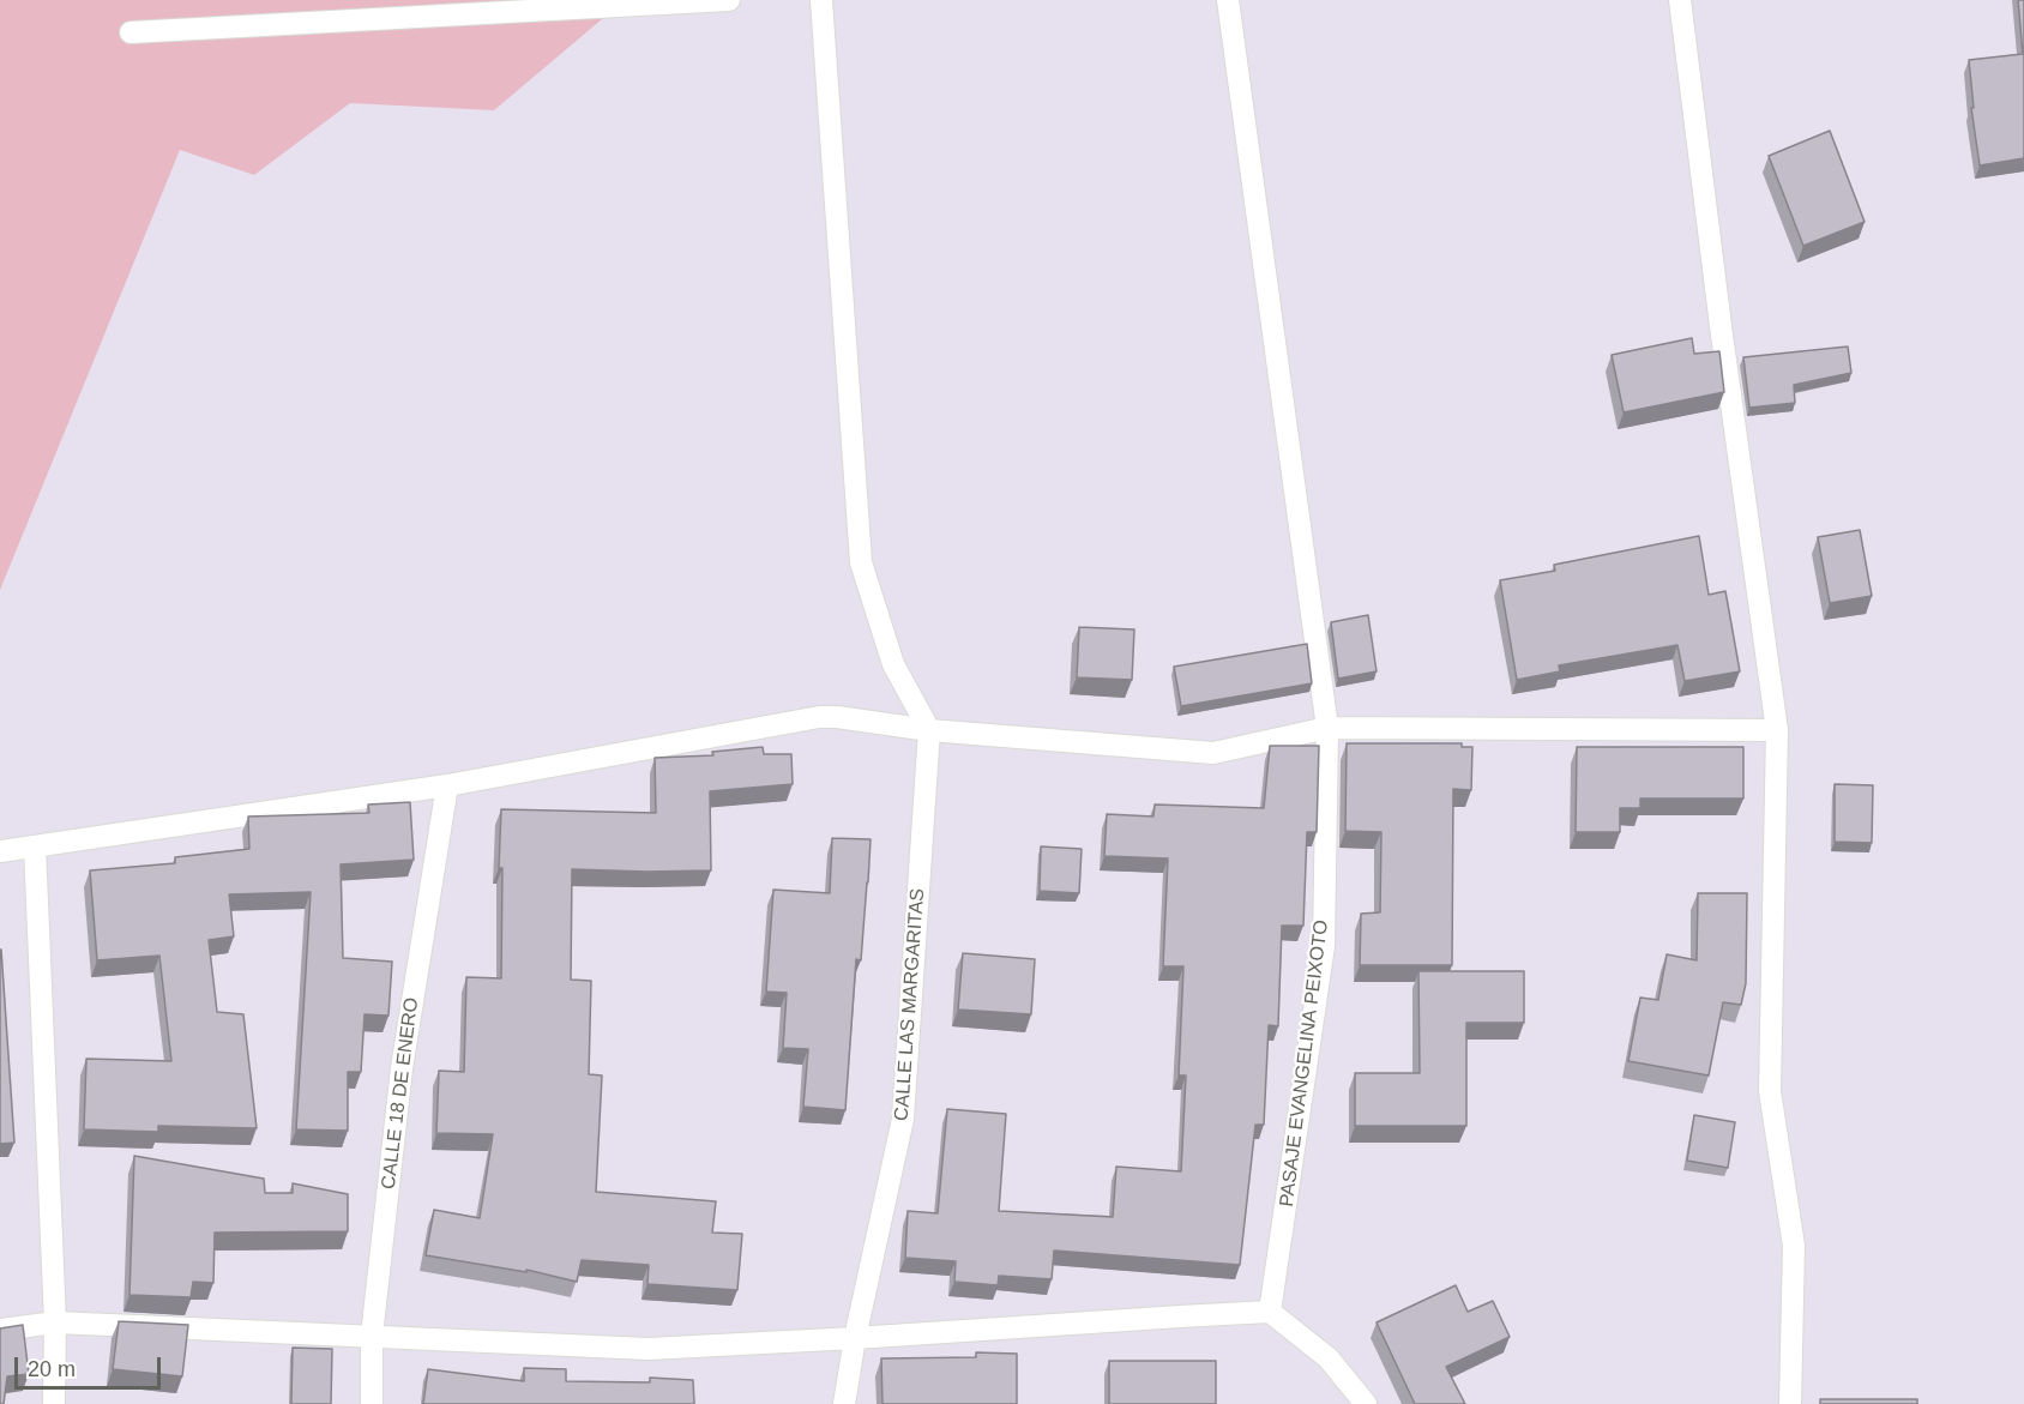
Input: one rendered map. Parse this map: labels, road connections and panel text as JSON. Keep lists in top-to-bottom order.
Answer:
{
  "streets": {
    "street": ["CALLE LAS MARGARITAS", "PASAJE EVANGELINA PEIXOTO", "CALLE 18 DE ENERO"]
  },
  "scale_bar": "20 m"
}
